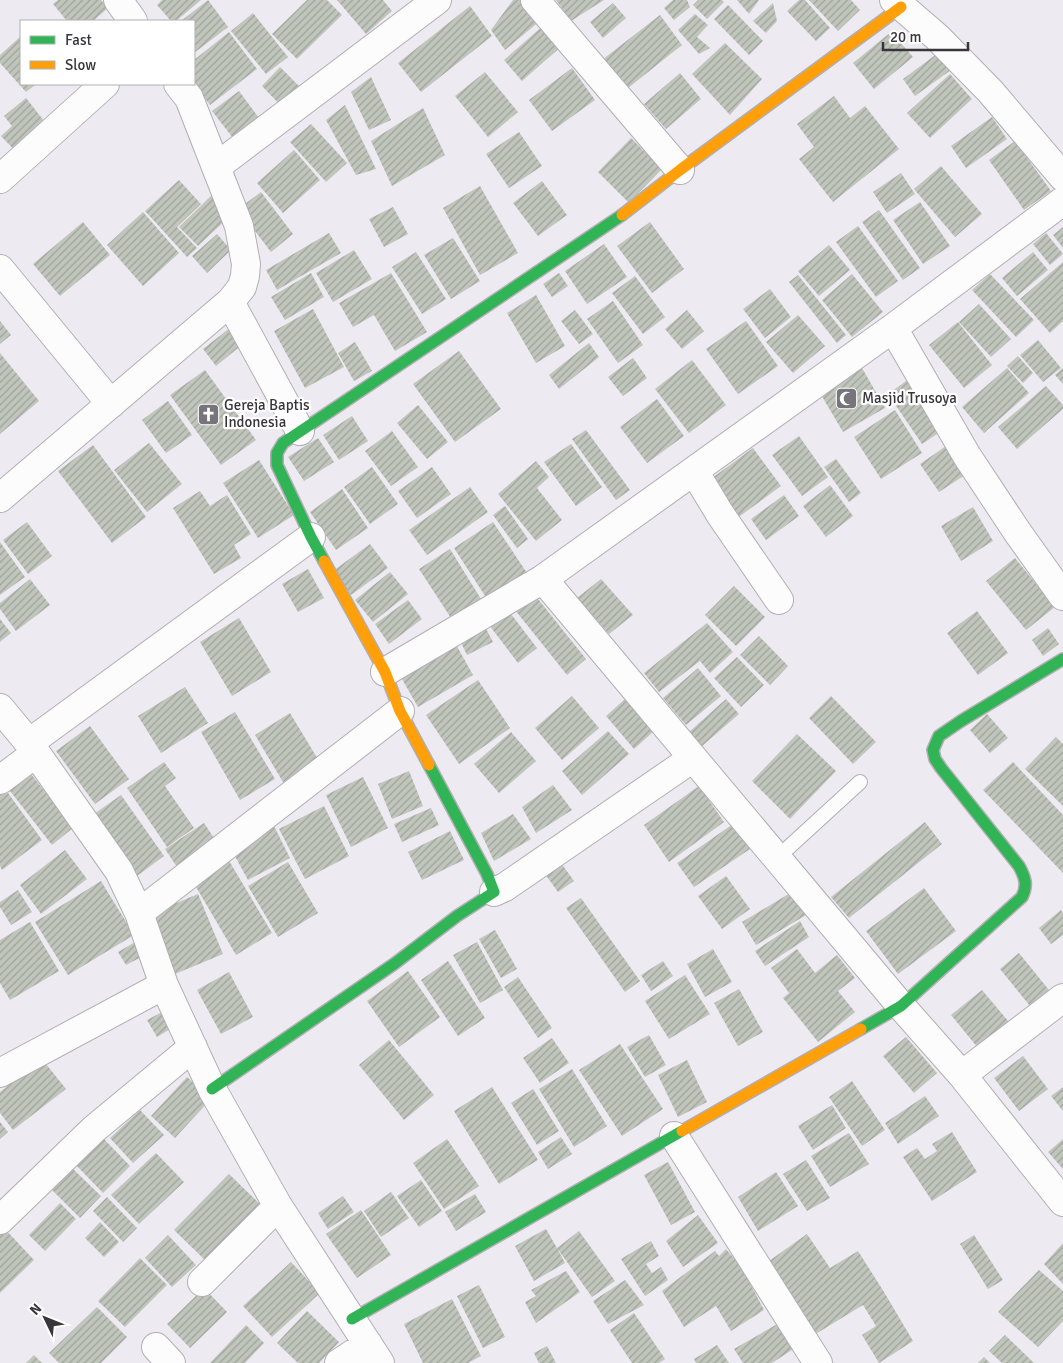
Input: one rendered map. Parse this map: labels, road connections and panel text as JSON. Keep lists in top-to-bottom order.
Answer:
{
  "places": {
    "mosque": ["Masjid Trusoya"],
    "church": ["Gereja Baptis Indonesia"]
  },
  "legend": ["Fast", "Slow"],
  "scale_bar": "20 m",
  "north": "top left"
}
